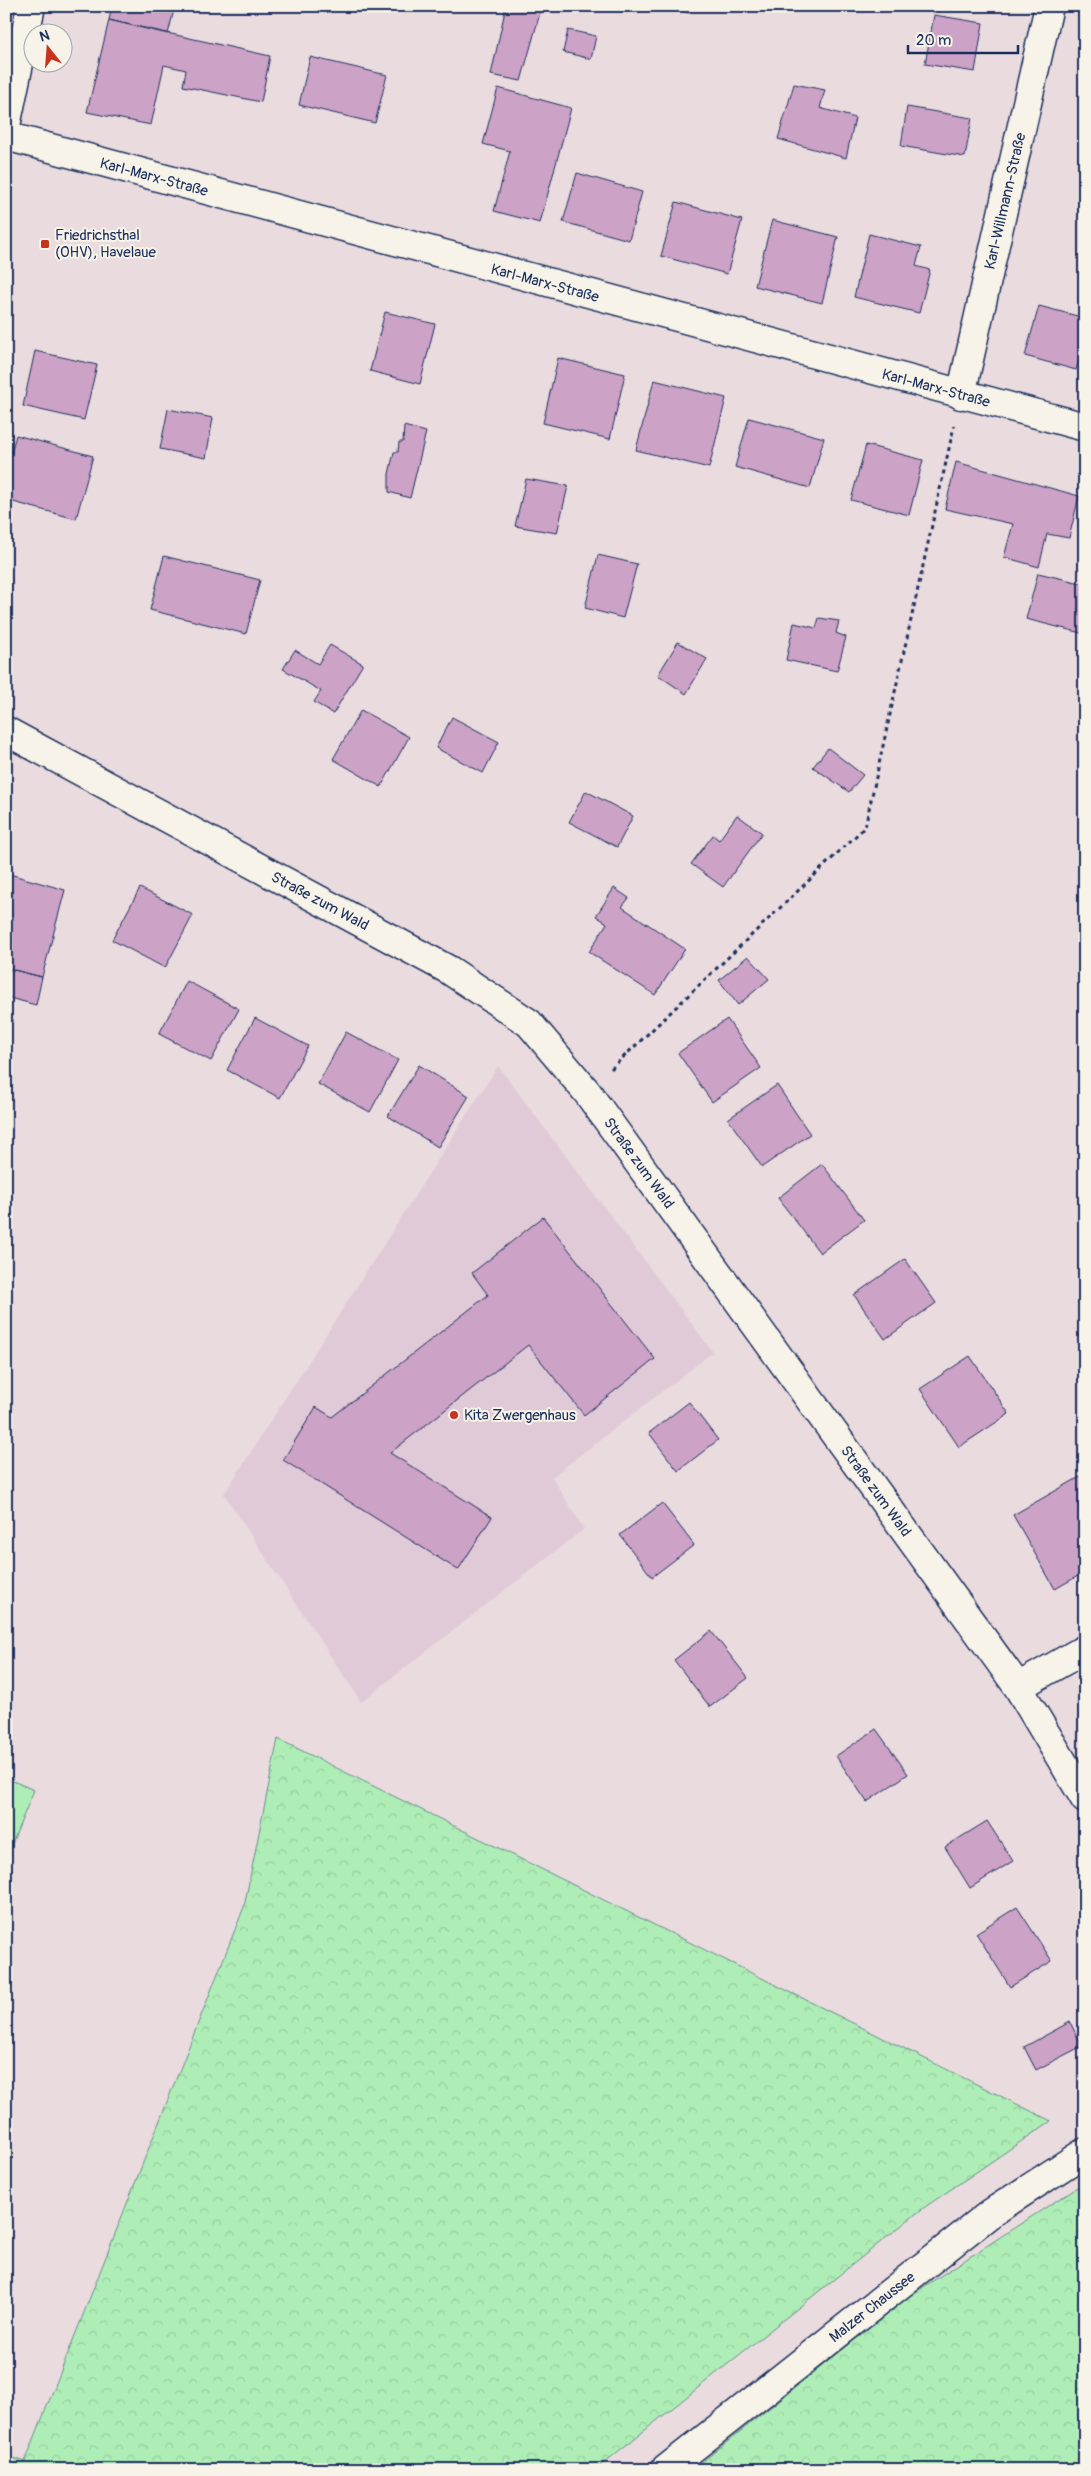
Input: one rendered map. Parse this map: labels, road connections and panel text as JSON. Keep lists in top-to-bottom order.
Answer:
{
  "streets": {
    "street": [
      "Karl-Marx-Straße",
      "Karl-Willmann-Straße",
      "Straße zum Wald",
      "Malzer Chaussee"
    ]
  },
  "crossings": [
    ["Karl-Marx-Straße", "Karl-Willmann-Straße"]
  ],
  "places": {
    "transit": ["Friedrichsthal (OHV), Havelaue"],
    "other": ["Kita Zwergenhaus"]
  },
  "scale_bar": "20 m",
  "north": "top"
}
